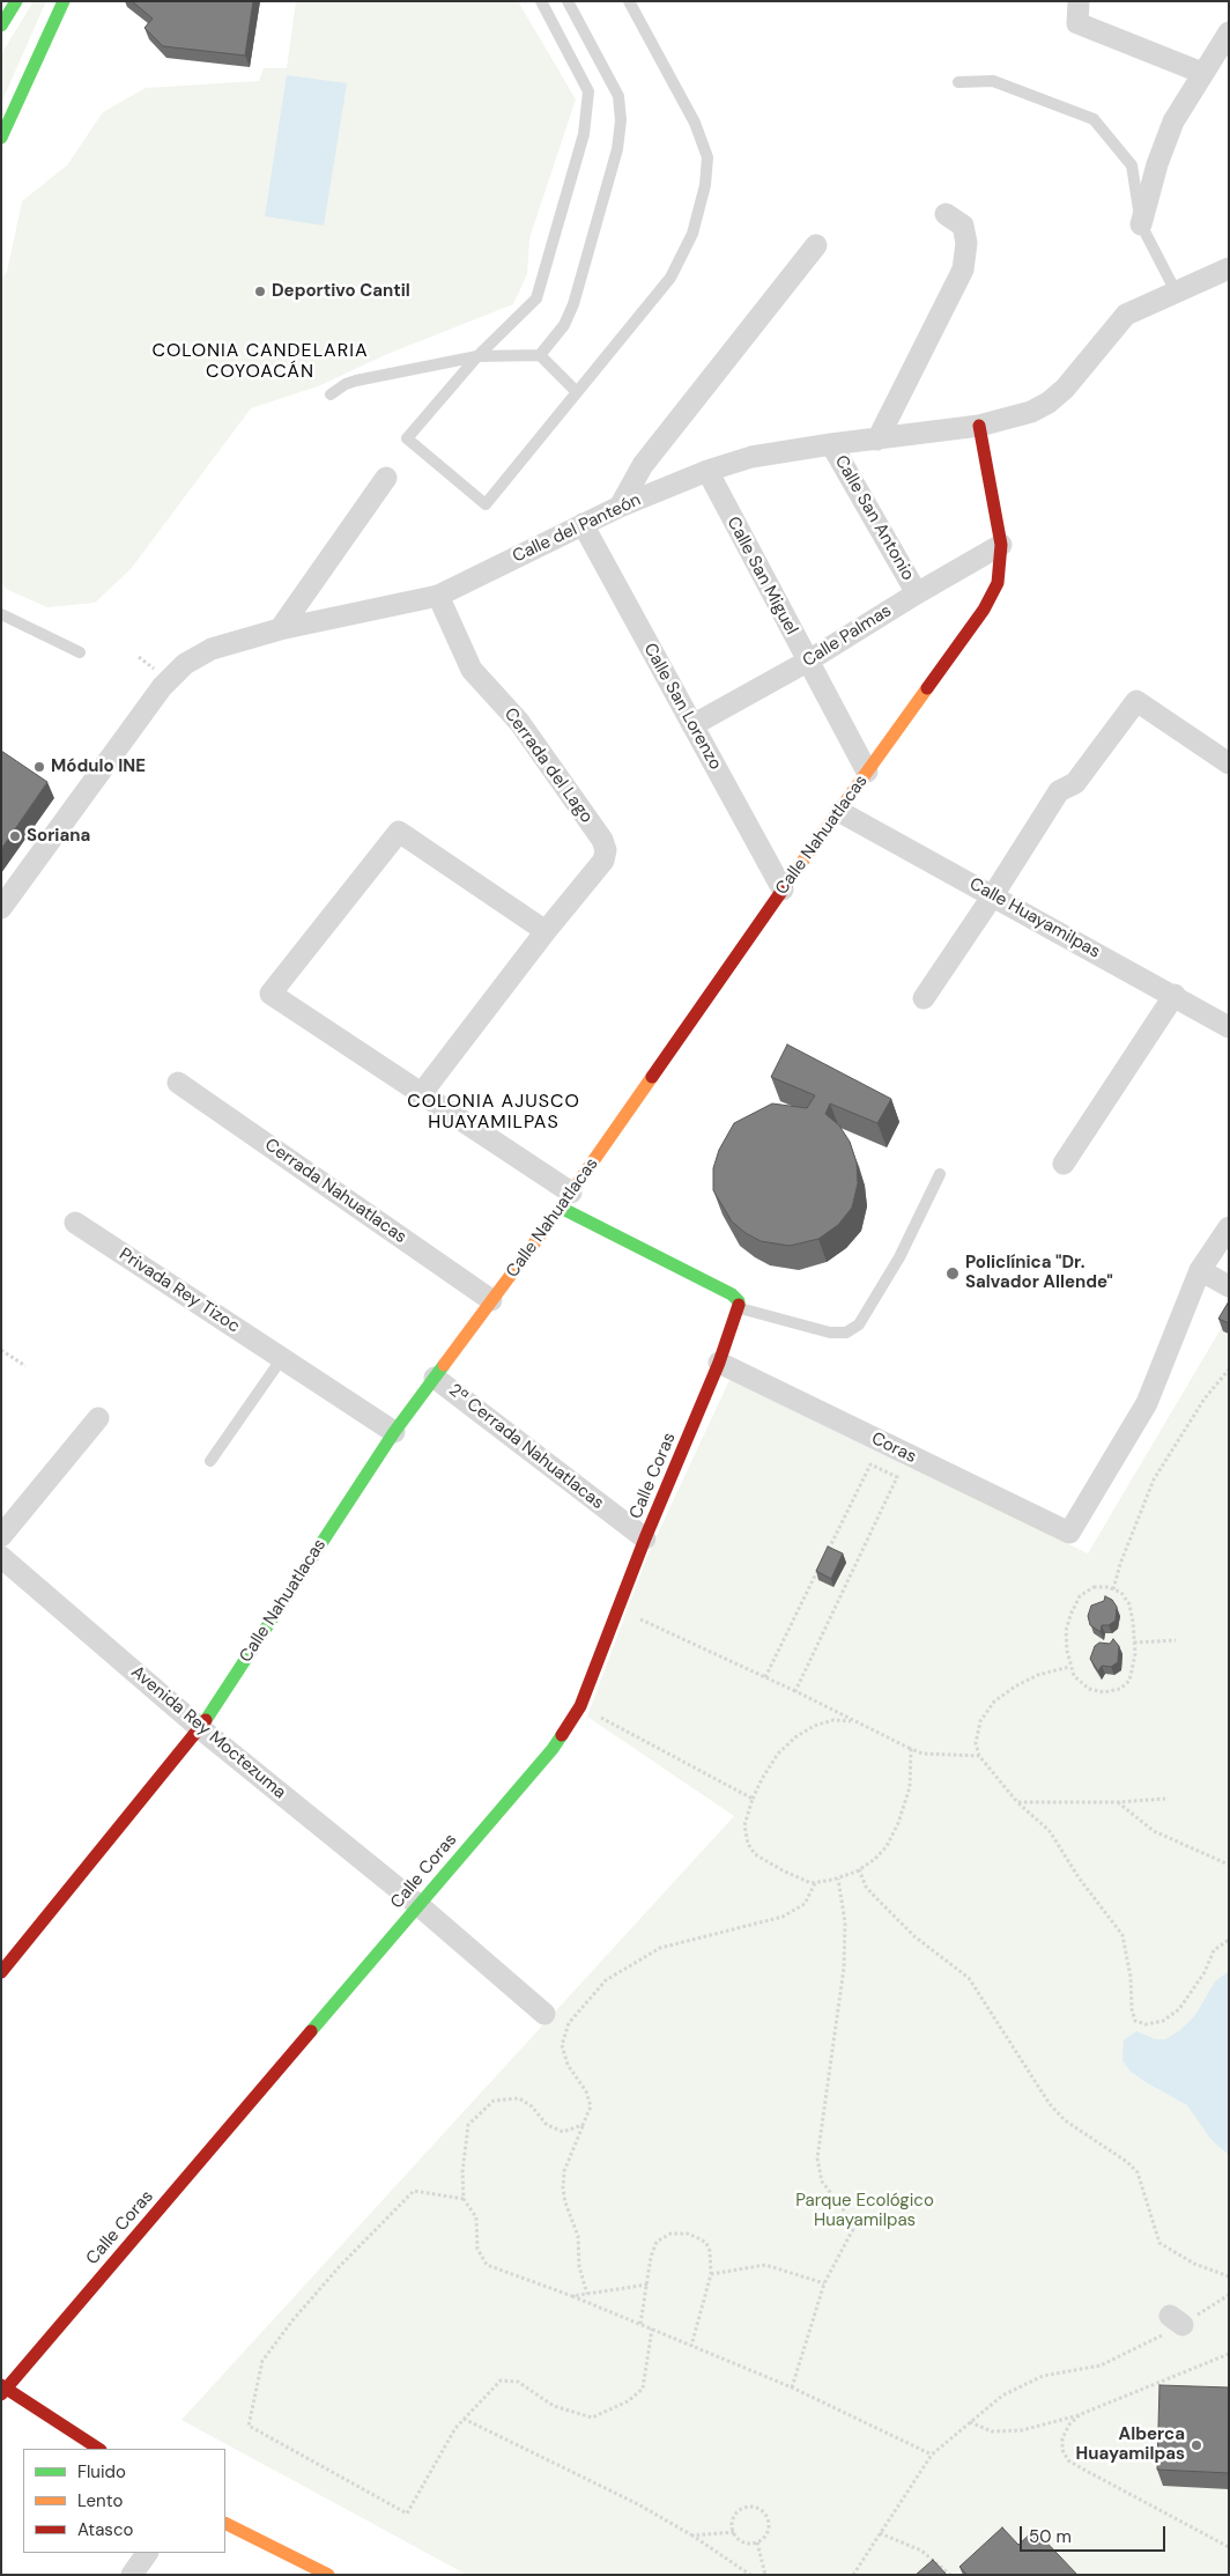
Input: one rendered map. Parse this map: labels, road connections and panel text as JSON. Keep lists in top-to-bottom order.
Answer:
{
  "streets": {
    "street": [
      "Calle San Antonio",
      "Calle del Panteón",
      "Calle San Miguel",
      "Calle Palmas",
      "Calle San Lorenzo",
      "Cerrada del Lago",
      "Calle Nahuatlacas",
      "Calle Huayamilpas",
      "Cerrada Nahuatlacas",
      "Privada Rey Tizoc",
      "2ª Cerrada Nahuatlacas",
      "Coras",
      "Calle Coras",
      "Avenida Rey Moctezuma"
    ]
  },
  "crossings": [
    ["Calle San Antonio", "Calle del Panteón"],
    ["Calle San Antonio", "Calle Palmas"],
    ["Calle del Panteón", "Calle San Miguel"],
    ["Calle del Panteón", "Calle San Lorenzo"],
    ["Calle del Panteón", "Cerrada del Lago"],
    ["Calle del Panteón", "Calle Nahuatlacas"],
    ["Calle San Miguel", "Calle Palmas"],
    ["Calle San Miguel", "Calle Nahuatlacas"],
    ["Calle Palmas", "Calle San Lorenzo"],
    ["Calle Palmas", "Calle Nahuatlacas"],
    ["Calle San Lorenzo", "Calle Nahuatlacas"],
    ["Calle Nahuatlacas", "Calle Huayamilpas"],
    ["Calle Nahuatlacas", "Cerrada Nahuatlacas"],
    ["Calle Nahuatlacas", "Privada Rey Tizoc"],
    ["Calle Nahuatlacas", "2ª Cerrada Nahuatlacas"],
    ["Calle Nahuatlacas", "Avenida Rey Moctezuma"],
    ["2ª Cerrada Nahuatlacas", "Calle Coras"],
    ["Coras", "Calle Coras"],
    ["Calle Coras", "Avenida Rey Moctezuma"]
  ],
  "districts": ["COLONIA CANDELARIA COYOACÁN", "COLONIA AJUSCO HUAYAMILPAS"],
  "parks": ["Parque Ecológico Huayamilpas"],
  "places": [
    "Deportivo Cantil",
    "Módulo INE",
    "Soriana",
    "Policlínica \"Dr. Salvador Allende\"",
    "Alberca Huayamilpas"
  ],
  "legend": ["Fluido", "Lento", "Atasco"],
  "scale_bar": "50 m"
}
